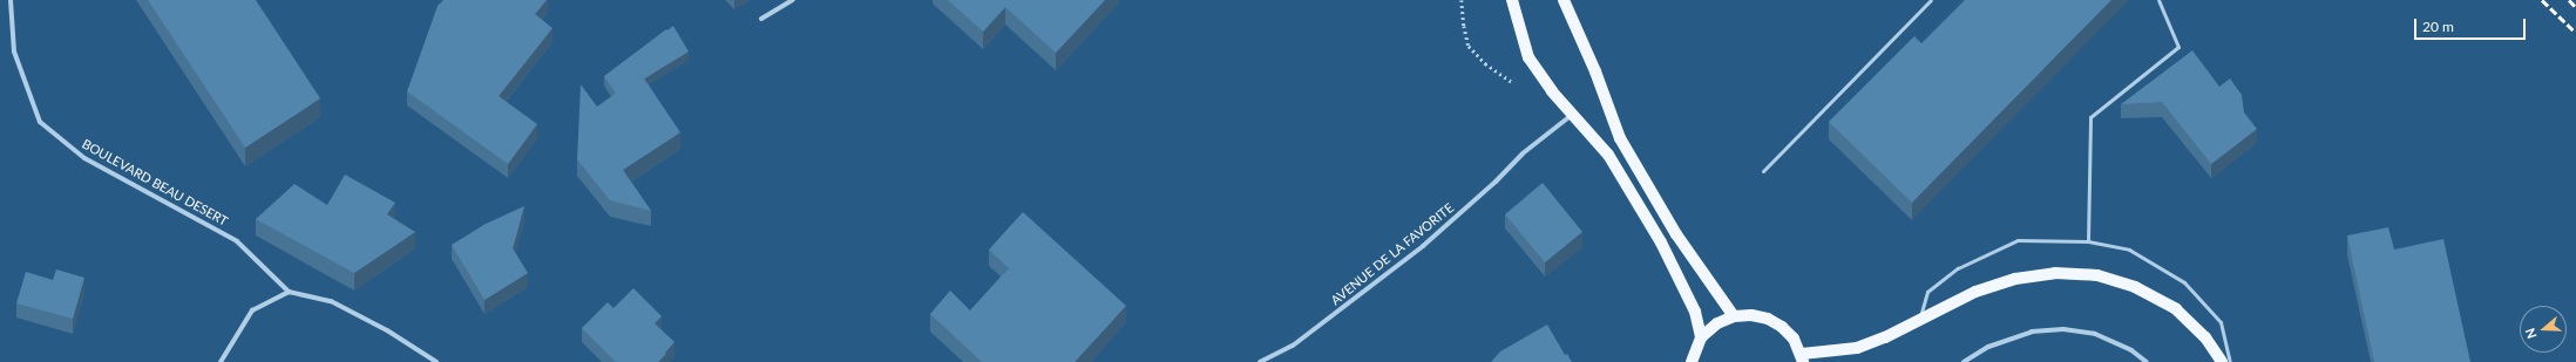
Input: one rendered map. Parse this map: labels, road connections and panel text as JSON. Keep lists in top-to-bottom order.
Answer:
{
  "streets": {
    "street": ["BOULEVARD BEAU DESERT", "AVENUE DE LA FAVORITE"]
  },
  "scale_bar": "20 m",
  "north": "left"
}
